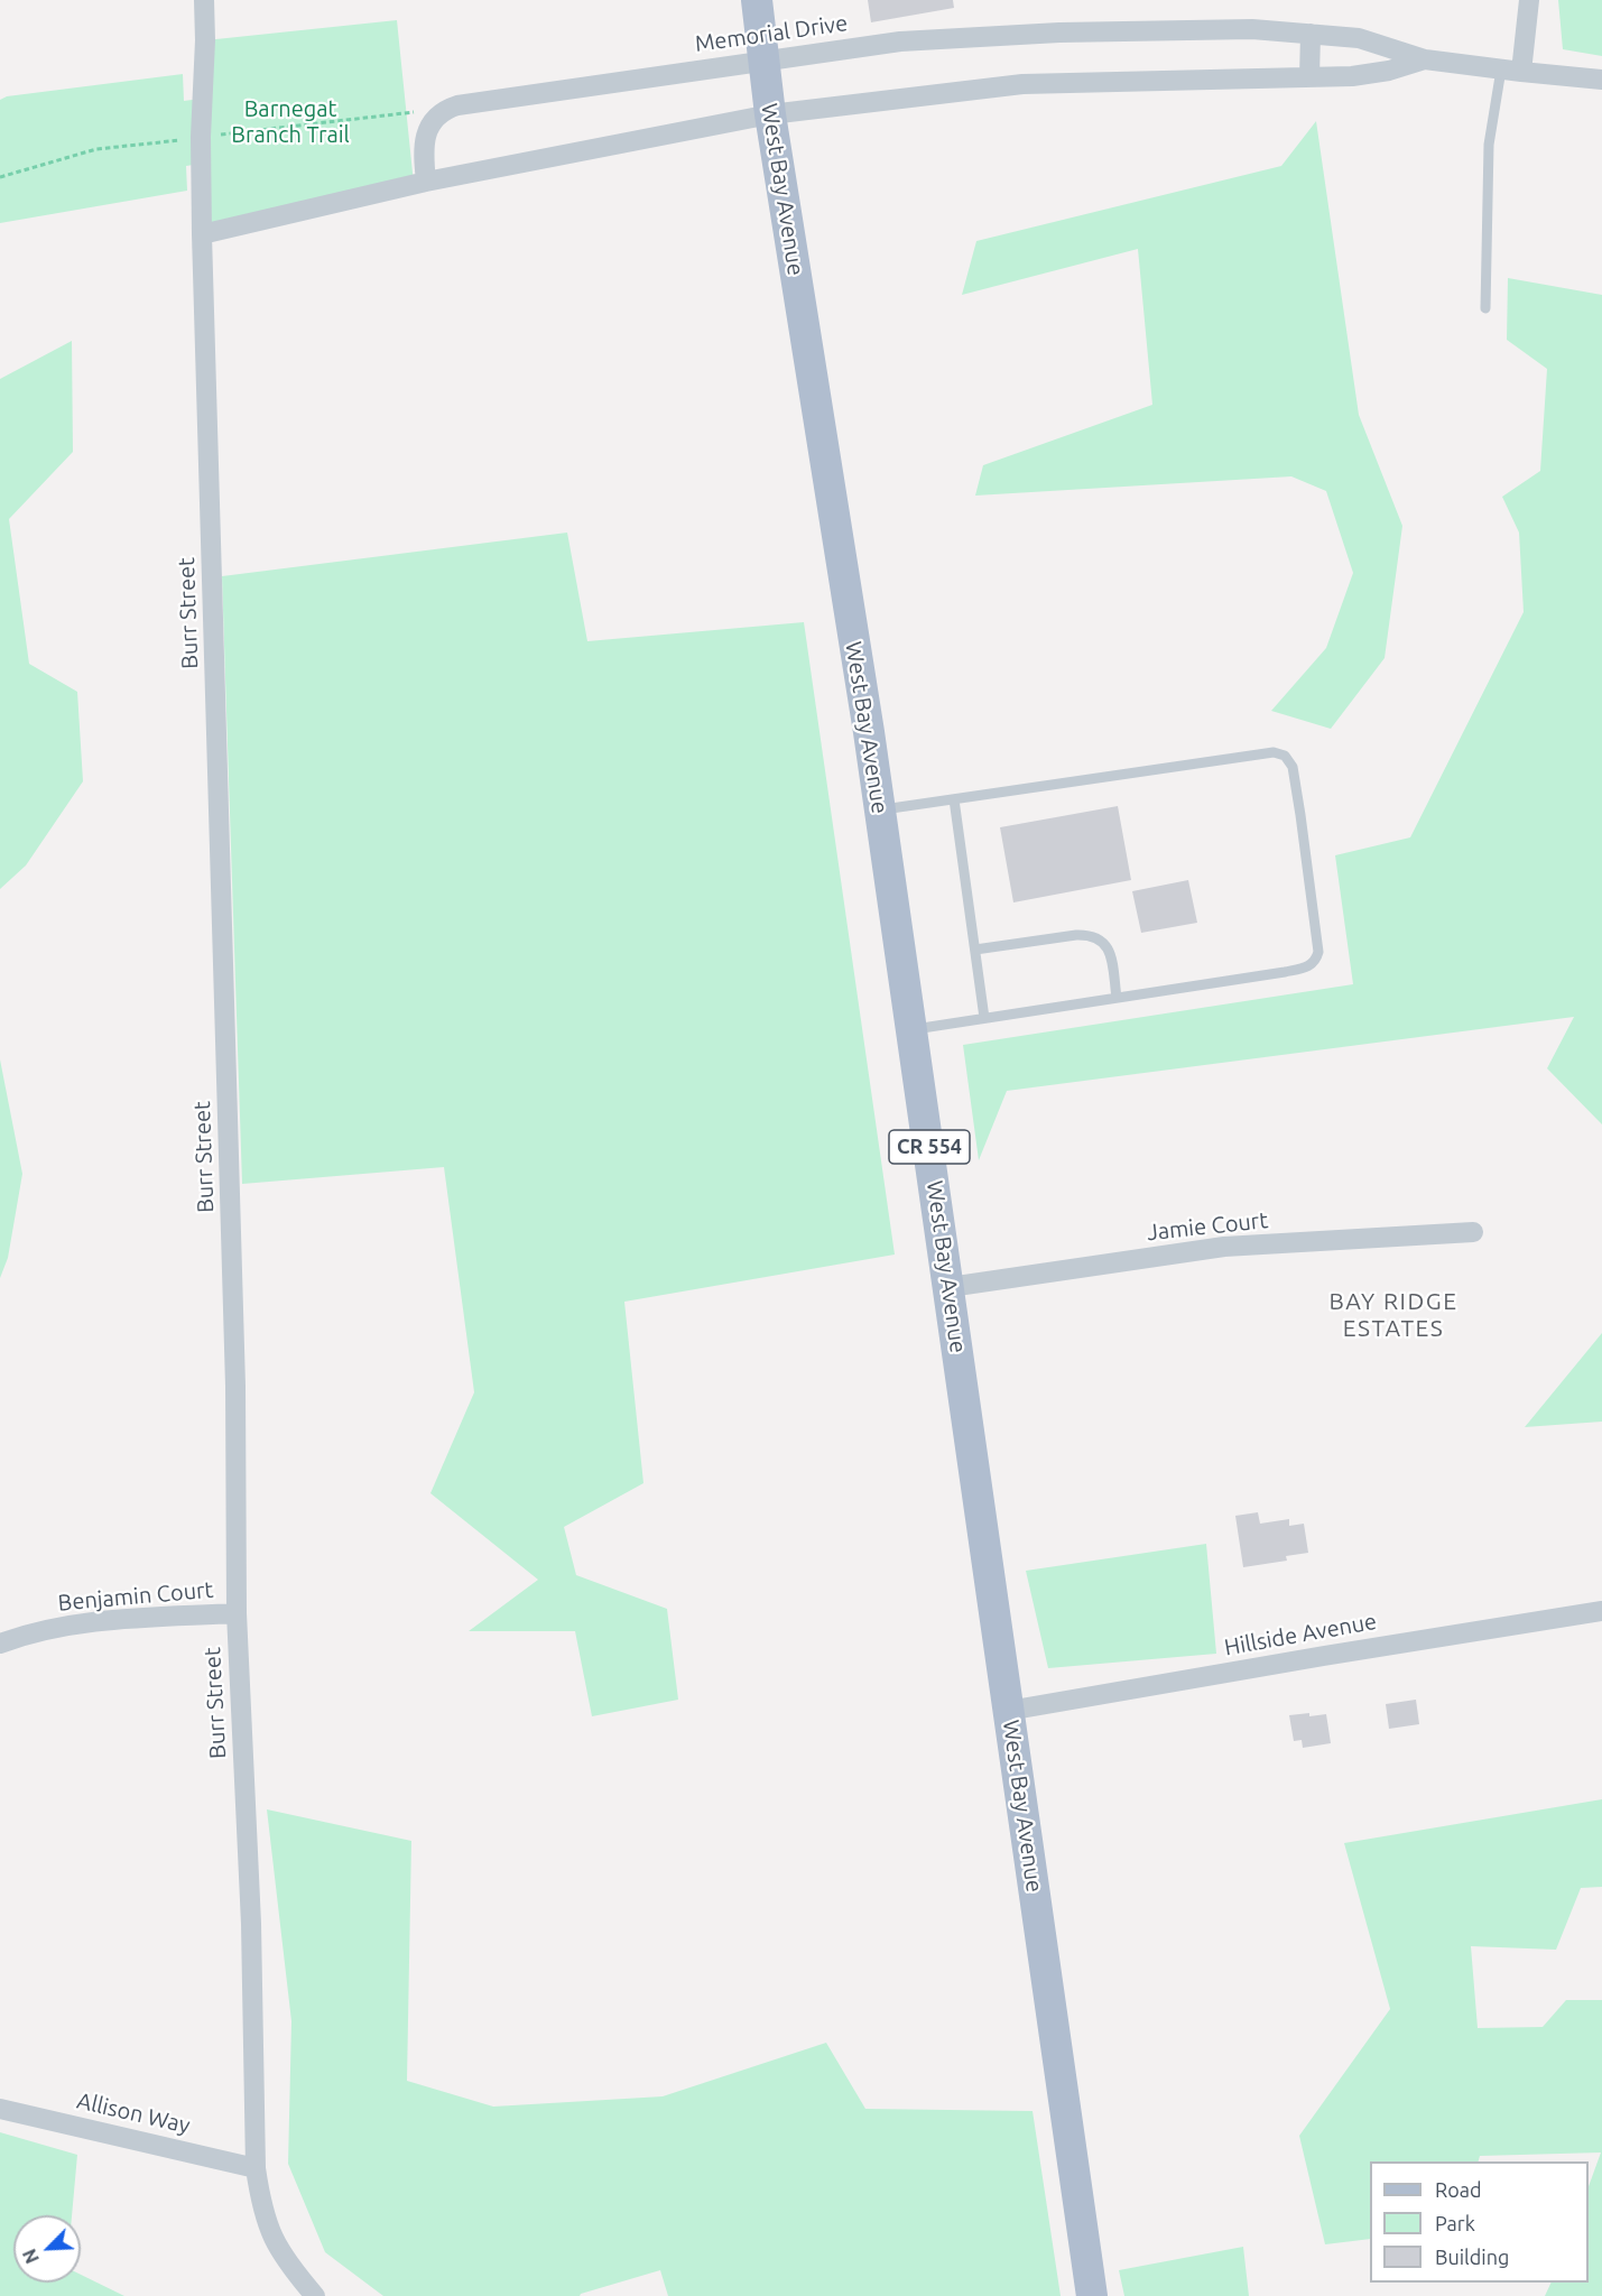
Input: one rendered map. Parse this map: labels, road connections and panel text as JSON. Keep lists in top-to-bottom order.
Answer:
{
  "streets": {
    "main road": ["West Bay Avenue", "CR 554"],
    "street": [
      "Memorial Drive",
      "Burr Street",
      "Jamie Court",
      "Benjamin Court",
      "Hillside Avenue",
      "Allison Way"
    ]
  },
  "crossings": [
    ["Memorial Drive", "West Bay Avenue"],
    ["Memorial Drive", "Burr Street"],
    ["West Bay Avenue", "Jamie Court"],
    ["West Bay Avenue", "Hillside Avenue"],
    ["Burr Street", "Benjamin Court"],
    ["Burr Street", "Allison Way"]
  ],
  "districts": ["BAY RIDGE ESTATES"],
  "parks": ["Barnegat Branch Trail"],
  "legend": ["Road", "Park", "Building"],
  "north": "bottom left"
}
